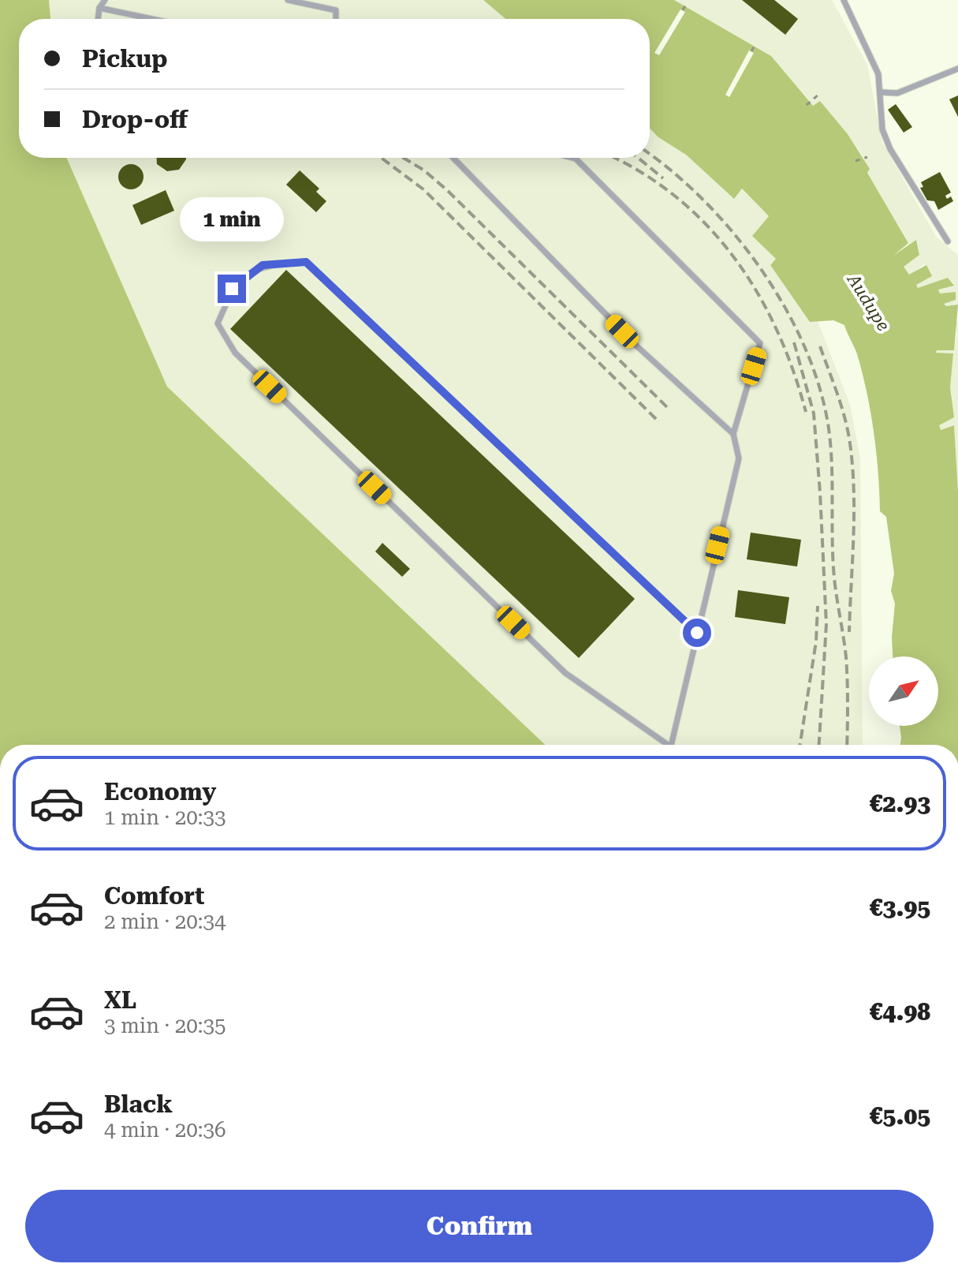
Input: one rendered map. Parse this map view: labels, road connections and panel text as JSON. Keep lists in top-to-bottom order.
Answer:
{
  "water": ["Audupe"],
  "north": "top right",
  "page": {
    "banner": ["Pickup", "Drop-off"],
    "bubble": "1 min",
    "list": [
      {
        "name": "Economy",
        "note": "1 min · 20:33",
        "value": "€2.93"
      },
      {
        "name": "Comfort",
        "note": "2 min · 20:34",
        "value": "€3.95"
      },
      {
        "name": "XL",
        "note": "3 min · 20:35",
        "value": "€4.98"
      },
      {
        "name": "Black",
        "note": "4 min · 20:36",
        "value": "€5.05"
      }
    ],
    "buttons": "Confirm"
  }
}
